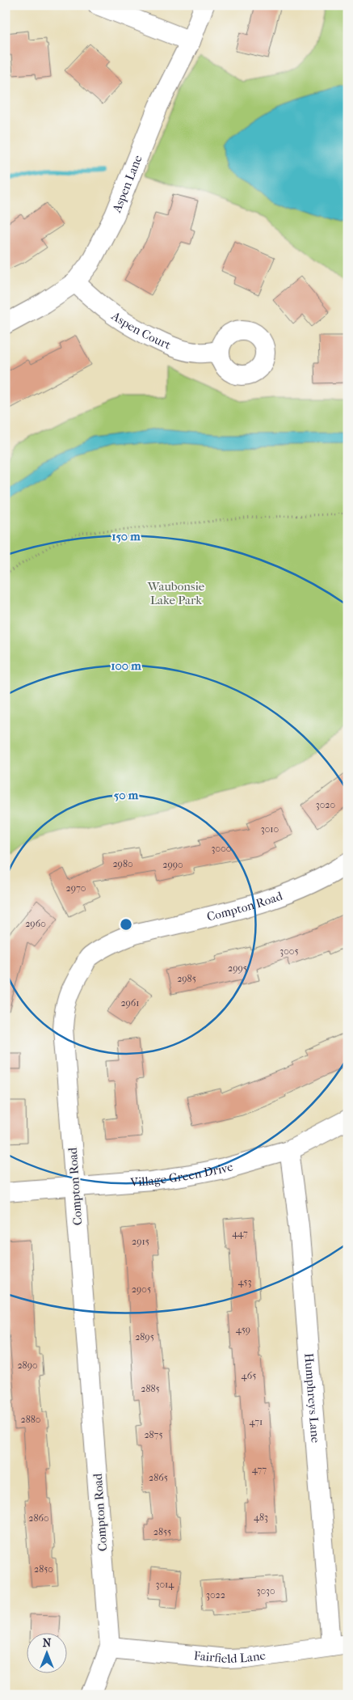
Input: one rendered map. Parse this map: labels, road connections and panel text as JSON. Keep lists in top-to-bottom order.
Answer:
{
  "streets": {
    "street": [
      "Aspen Lane",
      "Aspen Court",
      "Compton Road",
      "Village Green Drive",
      "Humphreys Lane",
      "Fairfield Lane"
    ]
  },
  "crossings": [
    ["Aspen Lane", "Aspen Court"],
    ["Compton Road", "Village Green Drive"],
    ["Compton Road", "Fairfield Lane"],
    ["Village Green Drive", "Humphreys Lane"],
    ["Humphreys Lane", "Fairfield Lane"]
  ],
  "parks": ["Waubonsie Lake Park"],
  "house_numbers": [
    "3020",
    "3010",
    "3000",
    "2980",
    "2990",
    "2970",
    "2960",
    "3005",
    "2995",
    "2985",
    "2961",
    "447",
    "2915",
    "453",
    "2905",
    "459",
    "2895",
    "2890",
    "465",
    "2885",
    "2880",
    "471",
    "2875",
    "477",
    "2865",
    "483",
    "2860",
    "2855",
    "2850",
    "3014",
    "3030",
    "3022"
  ],
  "north": "top",
  "rings": ["150 m", "100 m", "50 m"]
}
